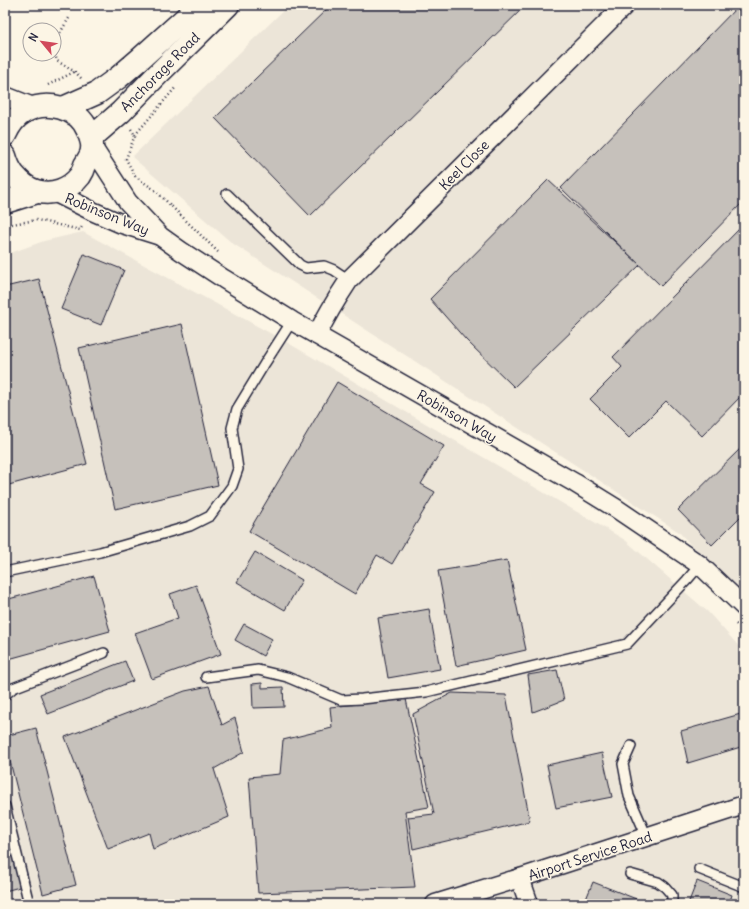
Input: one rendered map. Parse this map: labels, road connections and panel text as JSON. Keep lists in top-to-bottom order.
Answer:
{
  "streets": {
    "street": [
      "Anchorage Road",
      "Keel Close",
      "Robinson Way",
      "Airport Service Road"
    ]
  },
  "crossings": [
    ["Anchorage Road", "Robinson Way"],
    ["Keel Close", "Robinson Way"]
  ],
  "north": "top left"
}
